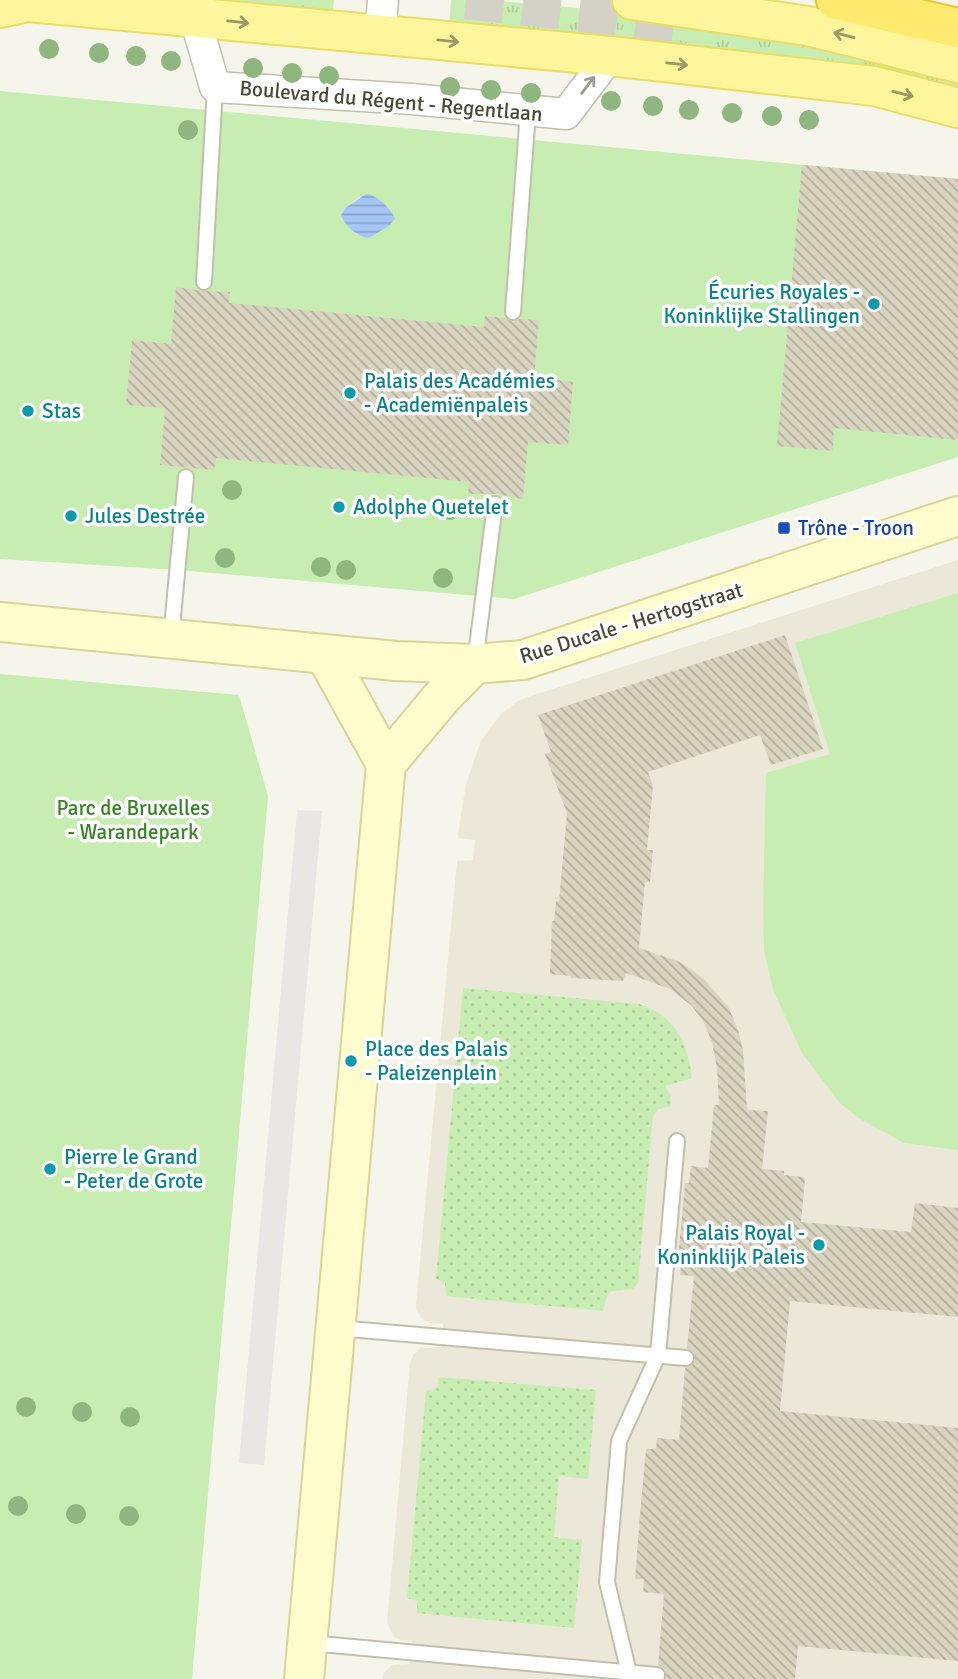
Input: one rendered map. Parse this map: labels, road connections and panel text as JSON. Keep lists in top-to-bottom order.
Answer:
{
  "streets": {
    "main road": ["Rue Ducale - Hertogstraat"],
    "street": ["Boulevard du Régent - Regentlaan"]
  },
  "parks": ["Parc de Bruxelles - Warandepark"],
  "places": {
    "other": [
      "Écuries Royales - Koninklijke Stallingen",
      "Palais des Académies - Academiënpaleis",
      "Stas",
      "Adolphe Quetelet",
      "Jules Destrée",
      "Place des Palais - Paleizenplein",
      "Pierre le Grand - Peter de Grote",
      "Palais Royal - Koninklijk Paleis"
    ],
    "transit": ["Trône - Troon"]
  }
}
